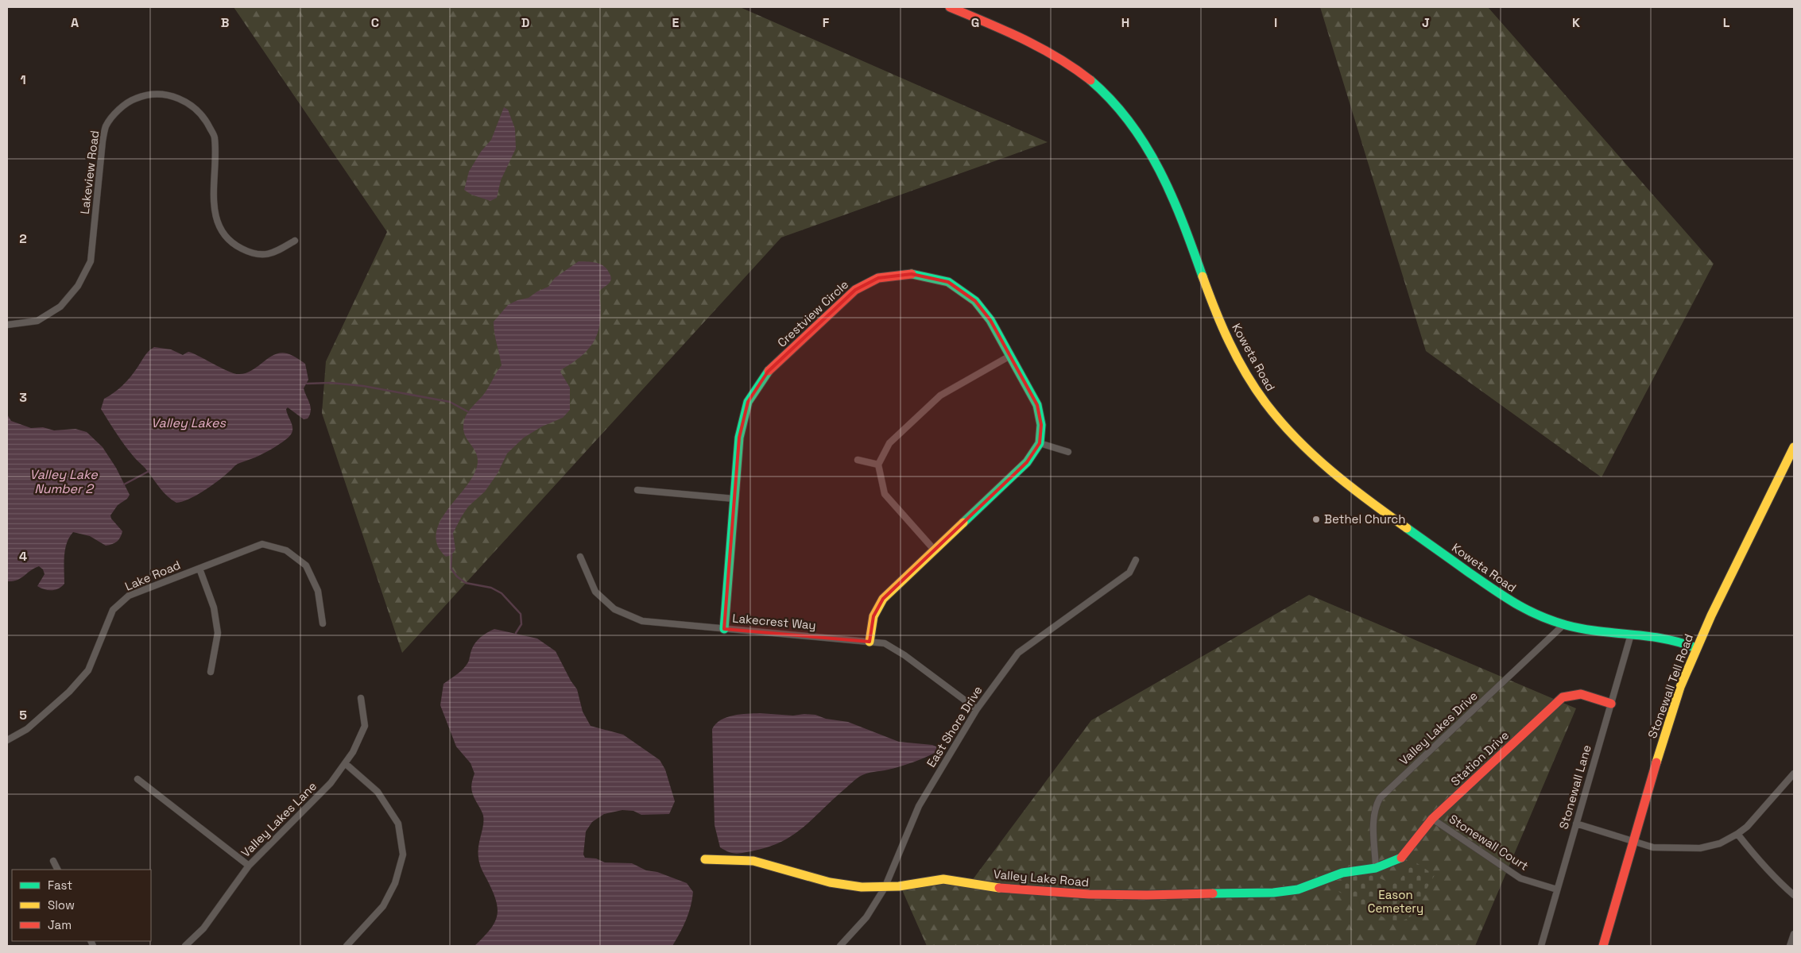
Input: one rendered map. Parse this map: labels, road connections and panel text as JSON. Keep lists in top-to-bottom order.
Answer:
{
  "streets": {
    "street": [
      "Lakeview Road",
      "Crestview Circle",
      "Koweta Road",
      "Lake Road",
      "Lakecrest Way",
      "Stonewall Tell Road",
      "East Shore Drive",
      "Valley Lakes Drive",
      "Station Drive",
      "Stonewall Lane",
      "Valley Lakes Lane",
      "Stonewall Court",
      "Valley Lake Road"
    ]
  },
  "crossings": [
    ["Crestview Circle", "Lakecrest Way"],
    ["Koweta Road", "Stonewall Tell Road"],
    ["Koweta Road", "Valley Lakes Drive"],
    ["Koweta Road", "Stonewall Lane"],
    ["Lakecrest Way", "East Shore Drive"],
    ["East Shore Drive", "Valley Lake Road"],
    ["Valley Lakes Drive", "Station Drive"],
    ["Valley Lakes Drive", "Valley Lake Road"],
    ["Station Drive", "Stonewall Lane"],
    ["Station Drive", "Stonewall Court"],
    ["Station Drive", "Valley Lake Road"],
    ["Stonewall Lane", "Stonewall Court"]
  ],
  "water": ["Valley Lakes", "Valley Lake Number 2"],
  "parks": ["Eason Cemetery"],
  "places": ["Bethel Church"],
  "legend": ["Fast", "Slow", "Jam"],
  "grid": {
    "columns": [
      "A",
      "B",
      "C",
      "D",
      "E",
      "F",
      "G",
      "H",
      "I",
      "J",
      "K",
      "L"
    ],
    "rows": [
      "1",
      "2",
      "3",
      "4",
      "5"
    ]
  }
}
